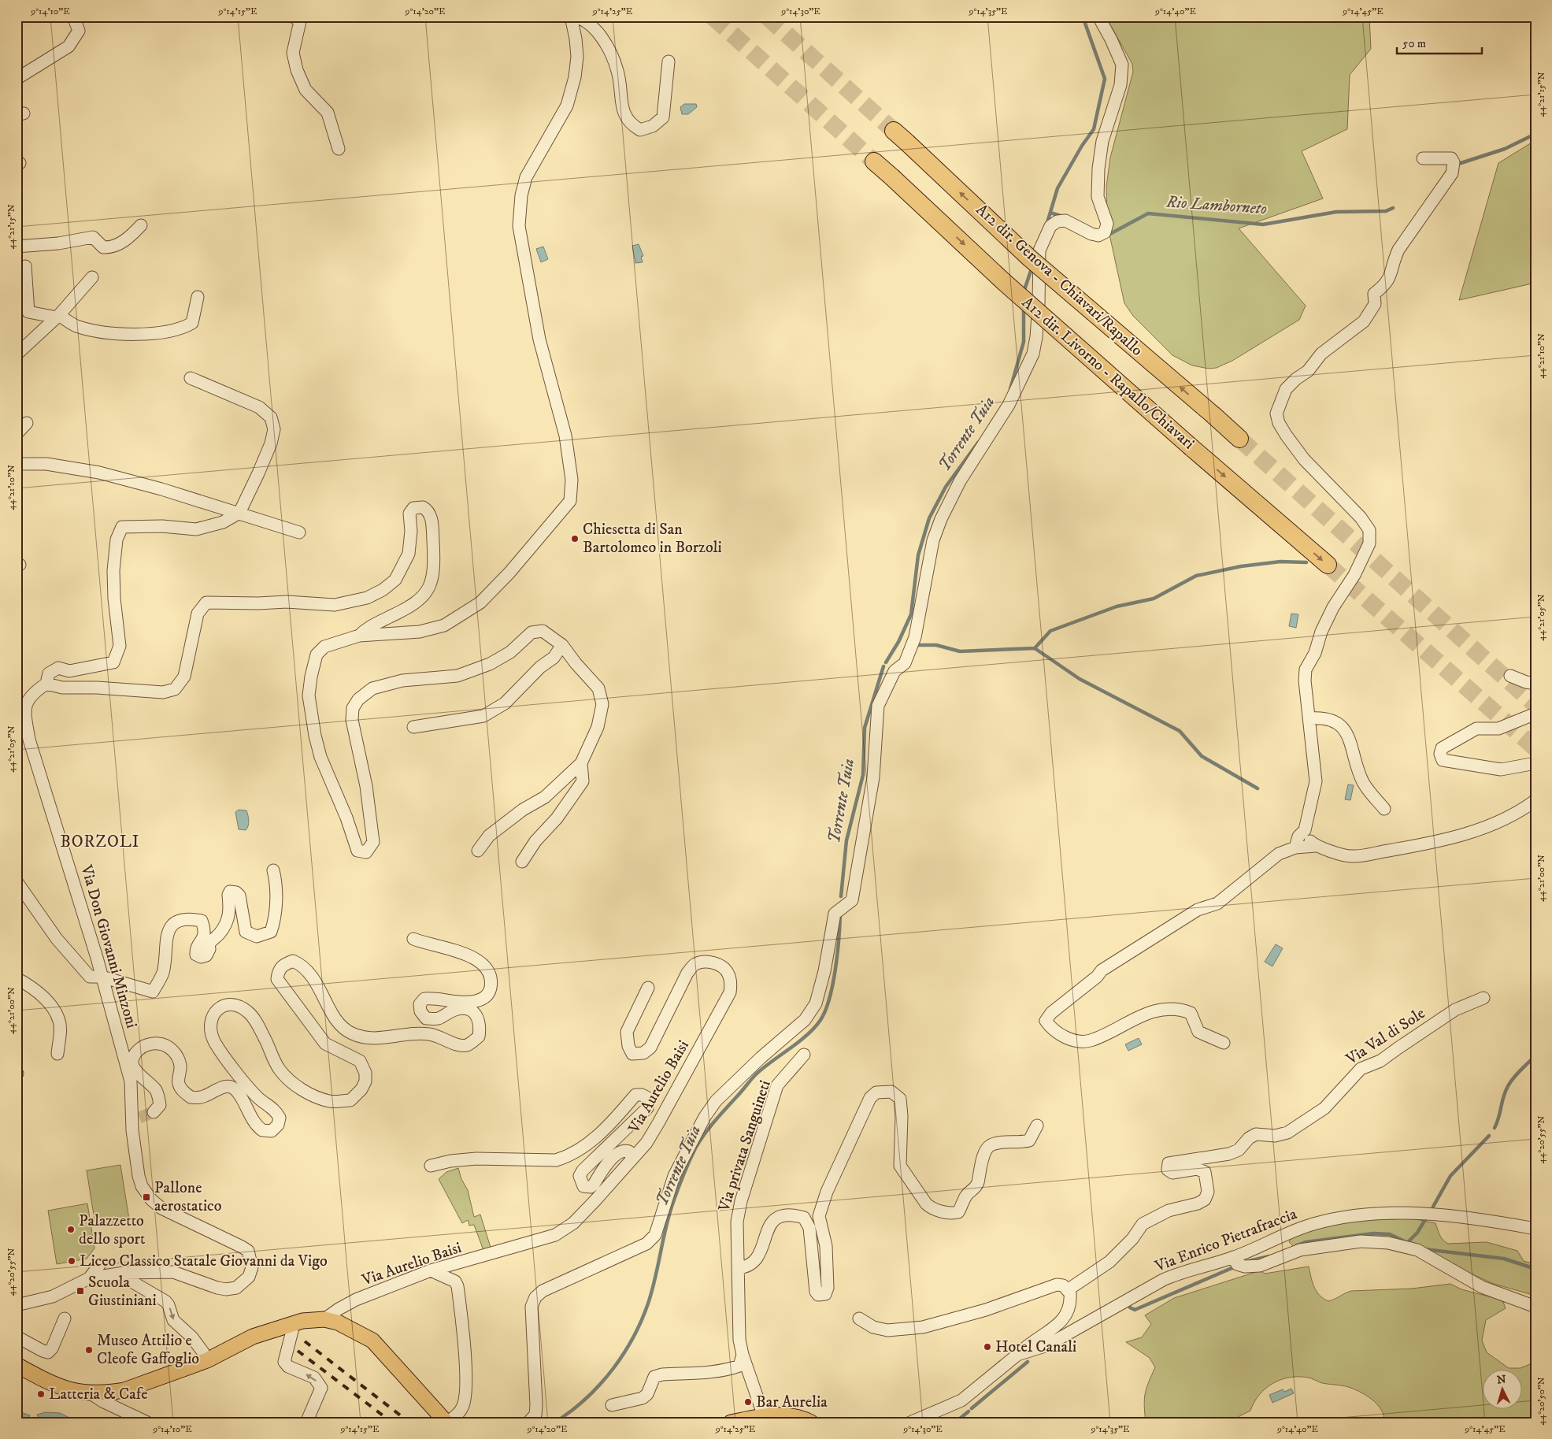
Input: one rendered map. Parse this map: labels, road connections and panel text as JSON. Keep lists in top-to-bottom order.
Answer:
{
  "streets": {
    "highway": ["A12 dir. Genova - Chiavari/Rapallo", "A12 dir. Livorno - Rapallo/Chiavari"],
    "street": [
      "Via Don Giovanni Minzoni",
      "Via Val di Sole",
      "Via Aurelio Baisi",
      "Via privata Sanguineti",
      "Via Enrico Pietrafraccia"
    ]
  },
  "one_way": ["A12 dir. Genova - Chiavari/Rapallo", "A12 dir. Livorno - Rapallo/Chiavari"],
  "districts": ["BORZOLI"],
  "water": ["Rio Lamborneto", "Torrente Tuia"],
  "places": {
    "other": [
      "Chiesetta di San Bartolomeo in Borzoli",
      "Palazzetto dello sport",
      "Liceo Classico Statale Giovanni da Vigo",
      "Hotel Canali",
      "Museo Attilio e Cleofe Gaffoglio",
      "Latteria & Cafe",
      "Bar Aurelia"
    ],
    "transit": ["Pallone aerostatico", "Scuola Giustiniani"]
  },
  "scale_bar": "50 m",
  "north": "top",
  "coordinates": [
    "9°14'10\"E",
    "9°14'15\"E",
    "9°14'20\"E",
    "9°14'25\"E",
    "9°14'30\"E",
    "9°14'35\"E",
    "9°14'40\"E",
    "9°14'45\"E",
    "44°21'15\"N",
    "44°21'10\"N",
    "44°21'05\"N",
    "44°21'00\"N",
    "44°20'55\"N",
    "44°20'50\"N"
  ]
}
